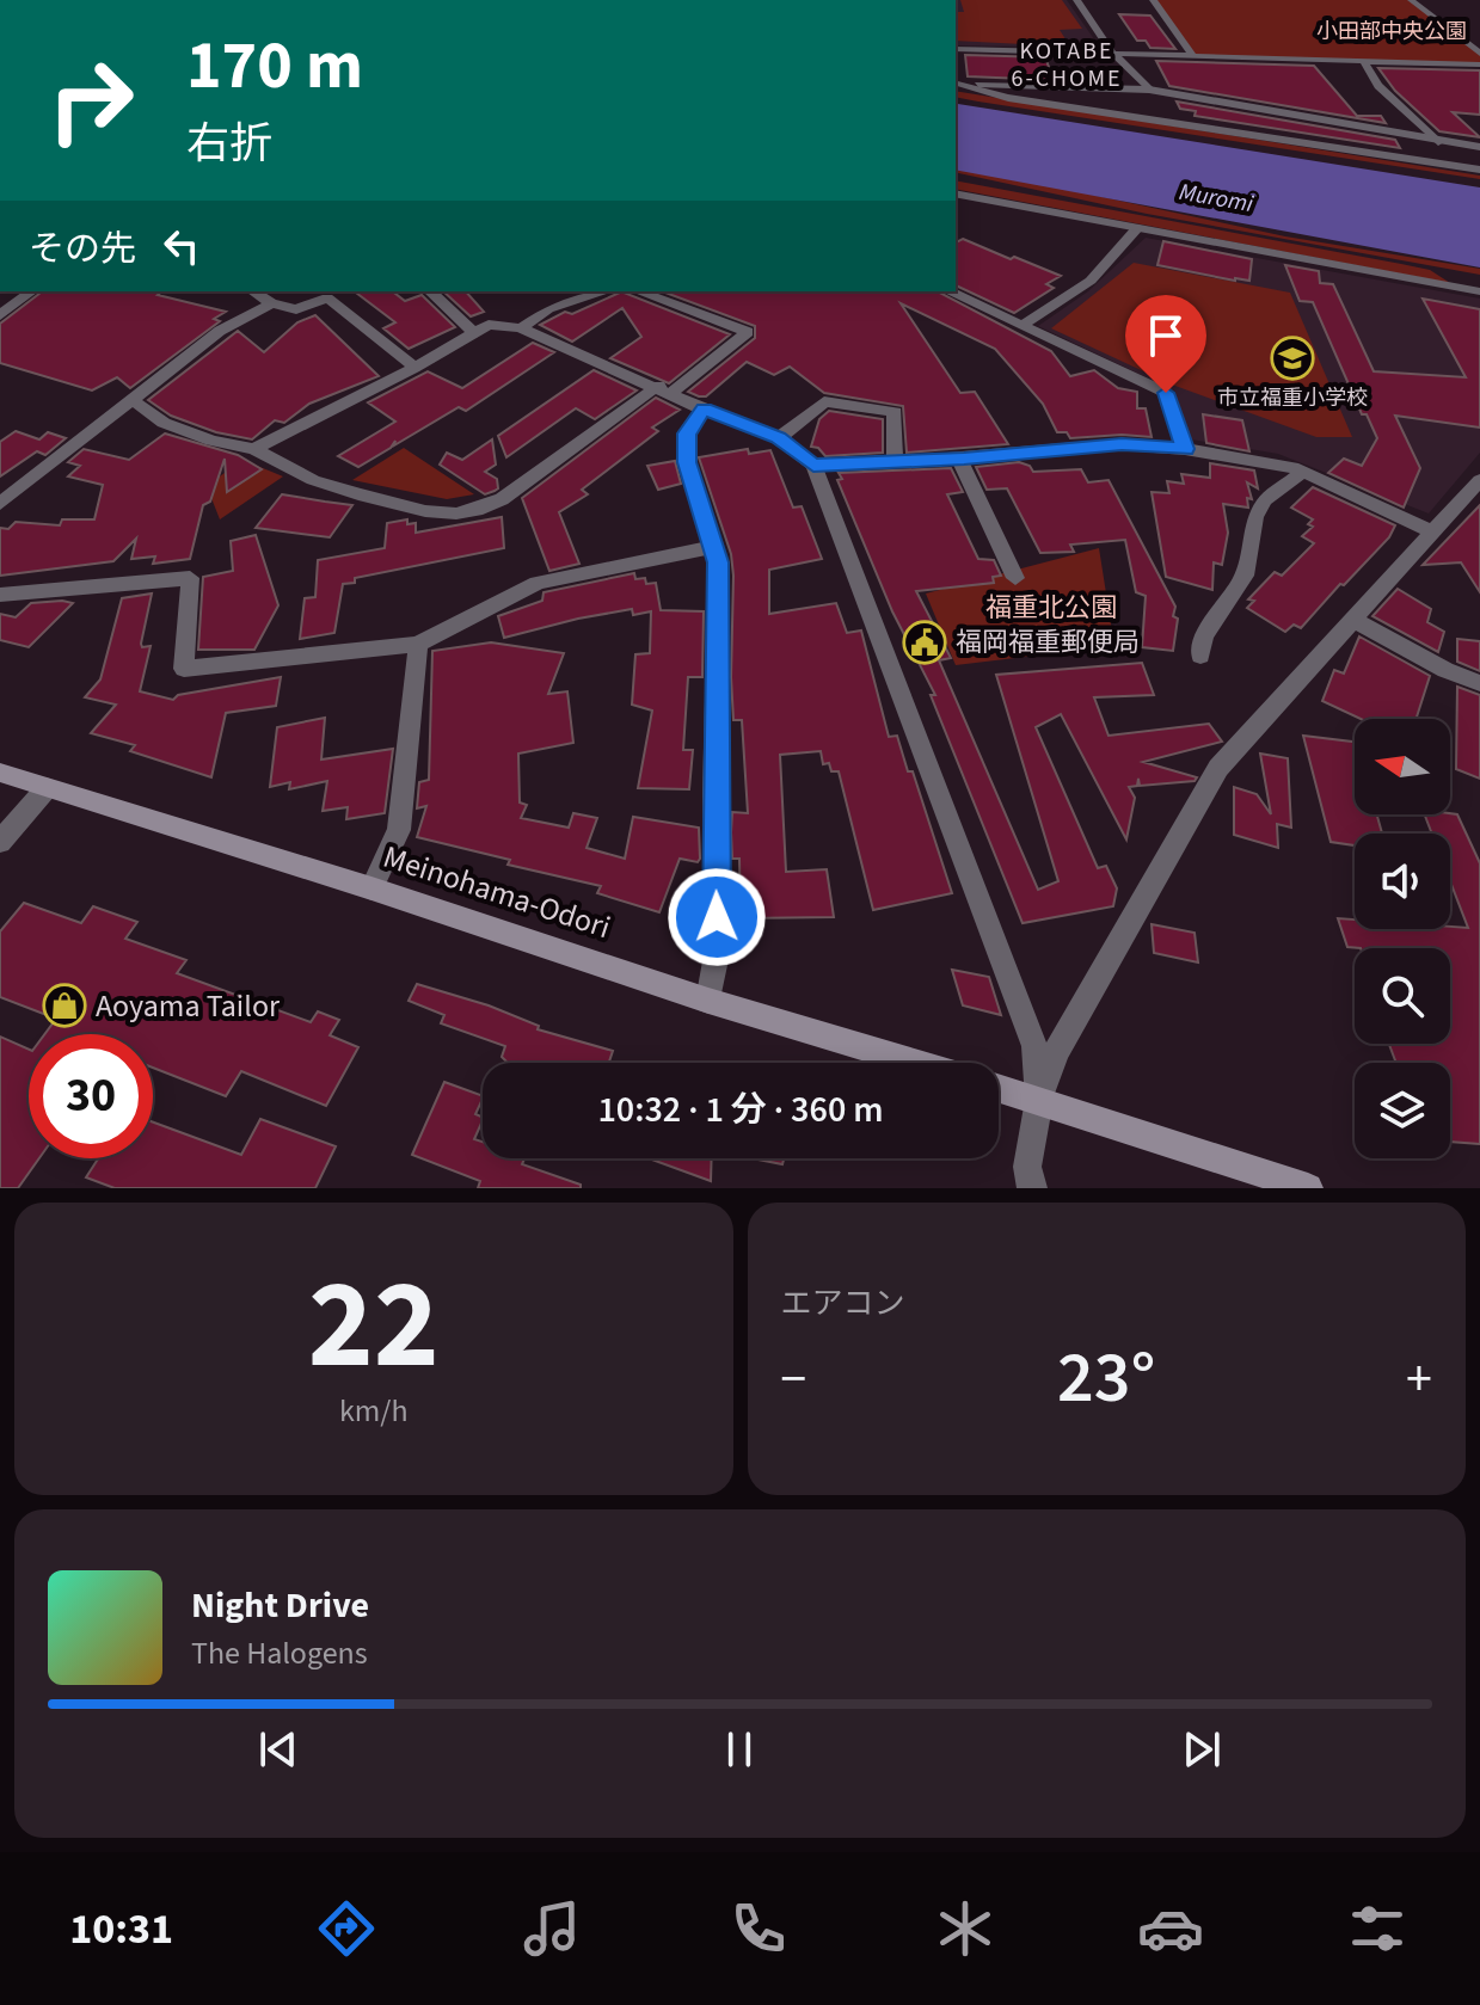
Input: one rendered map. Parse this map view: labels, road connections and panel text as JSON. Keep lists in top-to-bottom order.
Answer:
{
  "streets": {
    "main road": ["Meinohama-Odori"]
  },
  "districts": ["KOTABE 6-CHOME"],
  "water": ["Muromi"],
  "parks": ["小田部中央公園", "福重北公園"],
  "places": {
    "school or university": ["市立福重小学校"],
    "public building": ["福岡福重郵便局"],
    "shop": ["Aoyama Tailor"]
  },
  "north": "left",
  "page": {
    "turn": ["170 m", "右折"],
    "then": "その先",
    "limit": "30",
    "trip": "10:32 · 1 分 · 360 m",
    "tile": [
      ["22", "km/h"],
      "エアコン"
    ],
    "heat": ["−", "23°", "+"],
    "song": ["Night Drive", "The Halogens"],
    "tabs": "10:31"
  }
}
